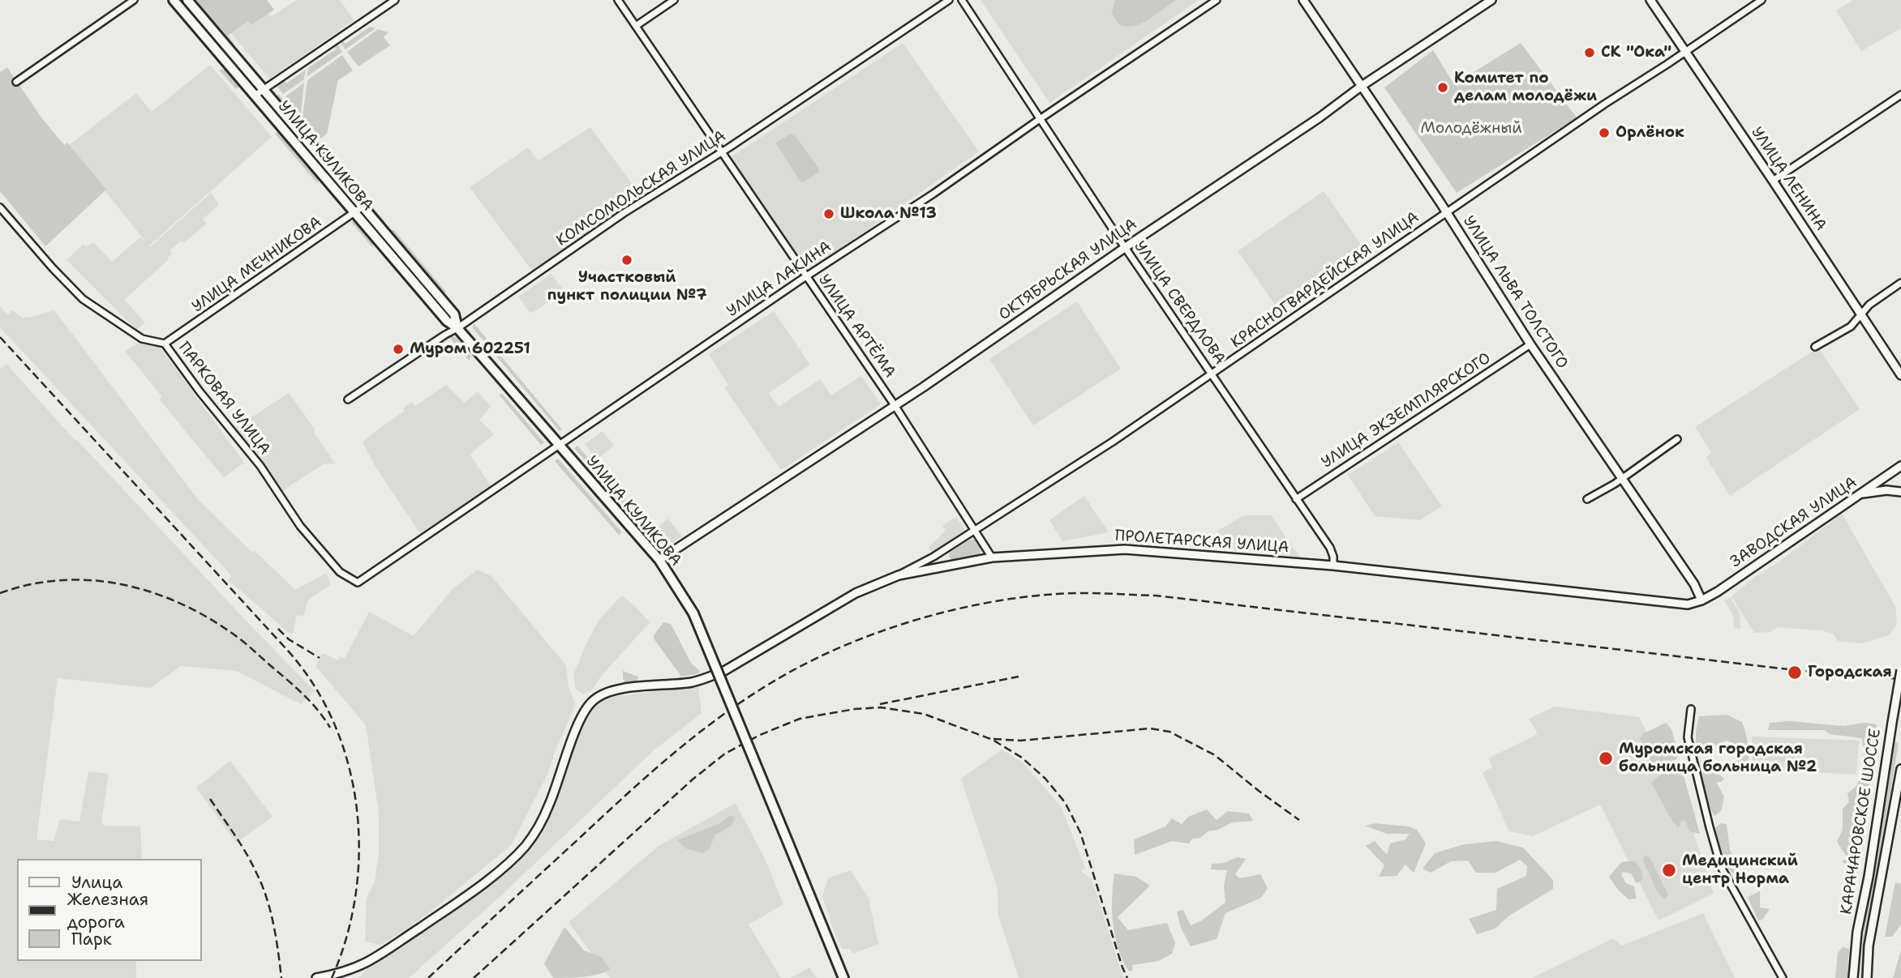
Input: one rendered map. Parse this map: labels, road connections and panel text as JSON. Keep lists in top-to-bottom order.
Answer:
{
  "streets": {
    "main road": ["УЛИЦА КУЛИКОВА"],
    "street": [
      "УЛИЦА ЛЕНИНА",
      "КОМСОМОЛЬСКАЯ УЛИЦА",
      "УЛИЦА МЕЧНИКОВА",
      "ОКТЯБРЬСКАЯ УЛИЦА",
      "УЛИЦА ЛАКИНА",
      "КРАСНОГВАРДЕЙСКАЯ УЛИЦА",
      "УЛИЦА ЛЬВА ТОЛСТОГО",
      "УЛИЦА СВЕРДЛОВА",
      "УЛИЦА АРТЁМА",
      "ПАРКОВАЯ УЛИЦА",
      "УЛИЦА ЭКЗЕМПЛЯРСКОГО",
      "ЗАВОДСКАЯ УЛИЦА",
      "ПРОЛЕТАРСКАЯ УЛИЦА",
      "КАРАЧАРОВСКОЕ ШОССЕ"
    ]
  },
  "crossings": [
    ["УЛИЦА КУЛИКОВА", "КОМСОМОЛЬСКАЯ УЛИЦА"],
    ["УЛИЦА КУЛИКОВА", "УЛИЦА МЕЧНИКОВА"],
    ["УЛИЦА КУЛИКОВА", "ОКТЯБРЬСКАЯ УЛИЦА"],
    ["УЛИЦА КУЛИКОВА", "УЛИЦА ЛАКИНА"],
    ["УЛИЦА ЛЕНИНА", "КРАСНОГВАРДЕЙСКАЯ УЛИЦА"],
    ["КОМСОМОЛЬСКАЯ УЛИЦА", "УЛИЦА АРТЁМА"],
    ["УЛИЦА МЕЧНИКОВА", "ПАРКОВАЯ УЛИЦА"],
    ["ОКТЯБРЬСКАЯ УЛИЦА", "УЛИЦА ЛЬВА ТОЛСТОГО"],
    ["ОКТЯБРЬСКАЯ УЛИЦА", "УЛИЦА СВЕРДЛОВА"],
    ["ОКТЯБРЬСКАЯ УЛИЦА", "УЛИЦА АРТЁМА"],
    ["УЛИЦА ЛАКИНА", "УЛИЦА СВЕРДЛОВА"],
    ["УЛИЦА ЛАКИНА", "УЛИЦА АРТЁМА"],
    ["УЛИЦА ЛАКИНА", "ПАРКОВАЯ УЛИЦА"],
    ["КРАСНОГВАРДЕЙСКАЯ УЛИЦА", "УЛИЦА ЛЬВА ТОЛСТОГО"],
    ["КРАСНОГВАРДЕЙСКАЯ УЛИЦА", "УЛИЦА СВЕРДЛОВА"],
    ["КРАСНОГВАРДЕЙСКАЯ УЛИЦА", "УЛИЦА АРТЁМА"],
    ["КРАСНОГВАРДЕЙСКАЯ УЛИЦА", "ПРОЛЕТАРСКАЯ УЛИЦА"],
    ["УЛИЦА ЛЬВА ТОЛСТОГО", "УЛИЦА ЭКЗЕМПЛЯРСКОГО"],
    ["УЛИЦА ЛЬВА ТОЛСТОГО", "ЗАВОДСКАЯ УЛИЦА"],
    ["УЛИЦА ЛЬВА ТОЛСТОГО", "ПРОЛЕТАРСКАЯ УЛИЦА"],
    ["УЛИЦА СВЕРДЛОВА", "УЛИЦА ЭКЗЕМПЛЯРСКОГО"],
    ["УЛИЦА СВЕРДЛОВА", "ПРОЛЕТАРСКАЯ УЛИЦА"],
    ["УЛИЦА АРТЁМА", "ПРОЛЕТАРСКАЯ УЛИЦА"],
    ["ЗАВОДСКАЯ УЛИЦА", "ПРОЛЕТАРСКАЯ УЛИЦА"]
  ],
  "parks": ["Молодёжный"],
  "places": [
    "СК \"Ока\"",
    "Комитет по делам молодёжи",
    "Орлёнок",
    "Школа №13",
    "Участковый пункт полиции №7",
    "Муром 602251",
    "Городская",
    "Муромская городская больница больница №2",
    "Медицинский центр Норма"
  ],
  "legend": ["Улица", "Железная дорога", "Парк"]
}
